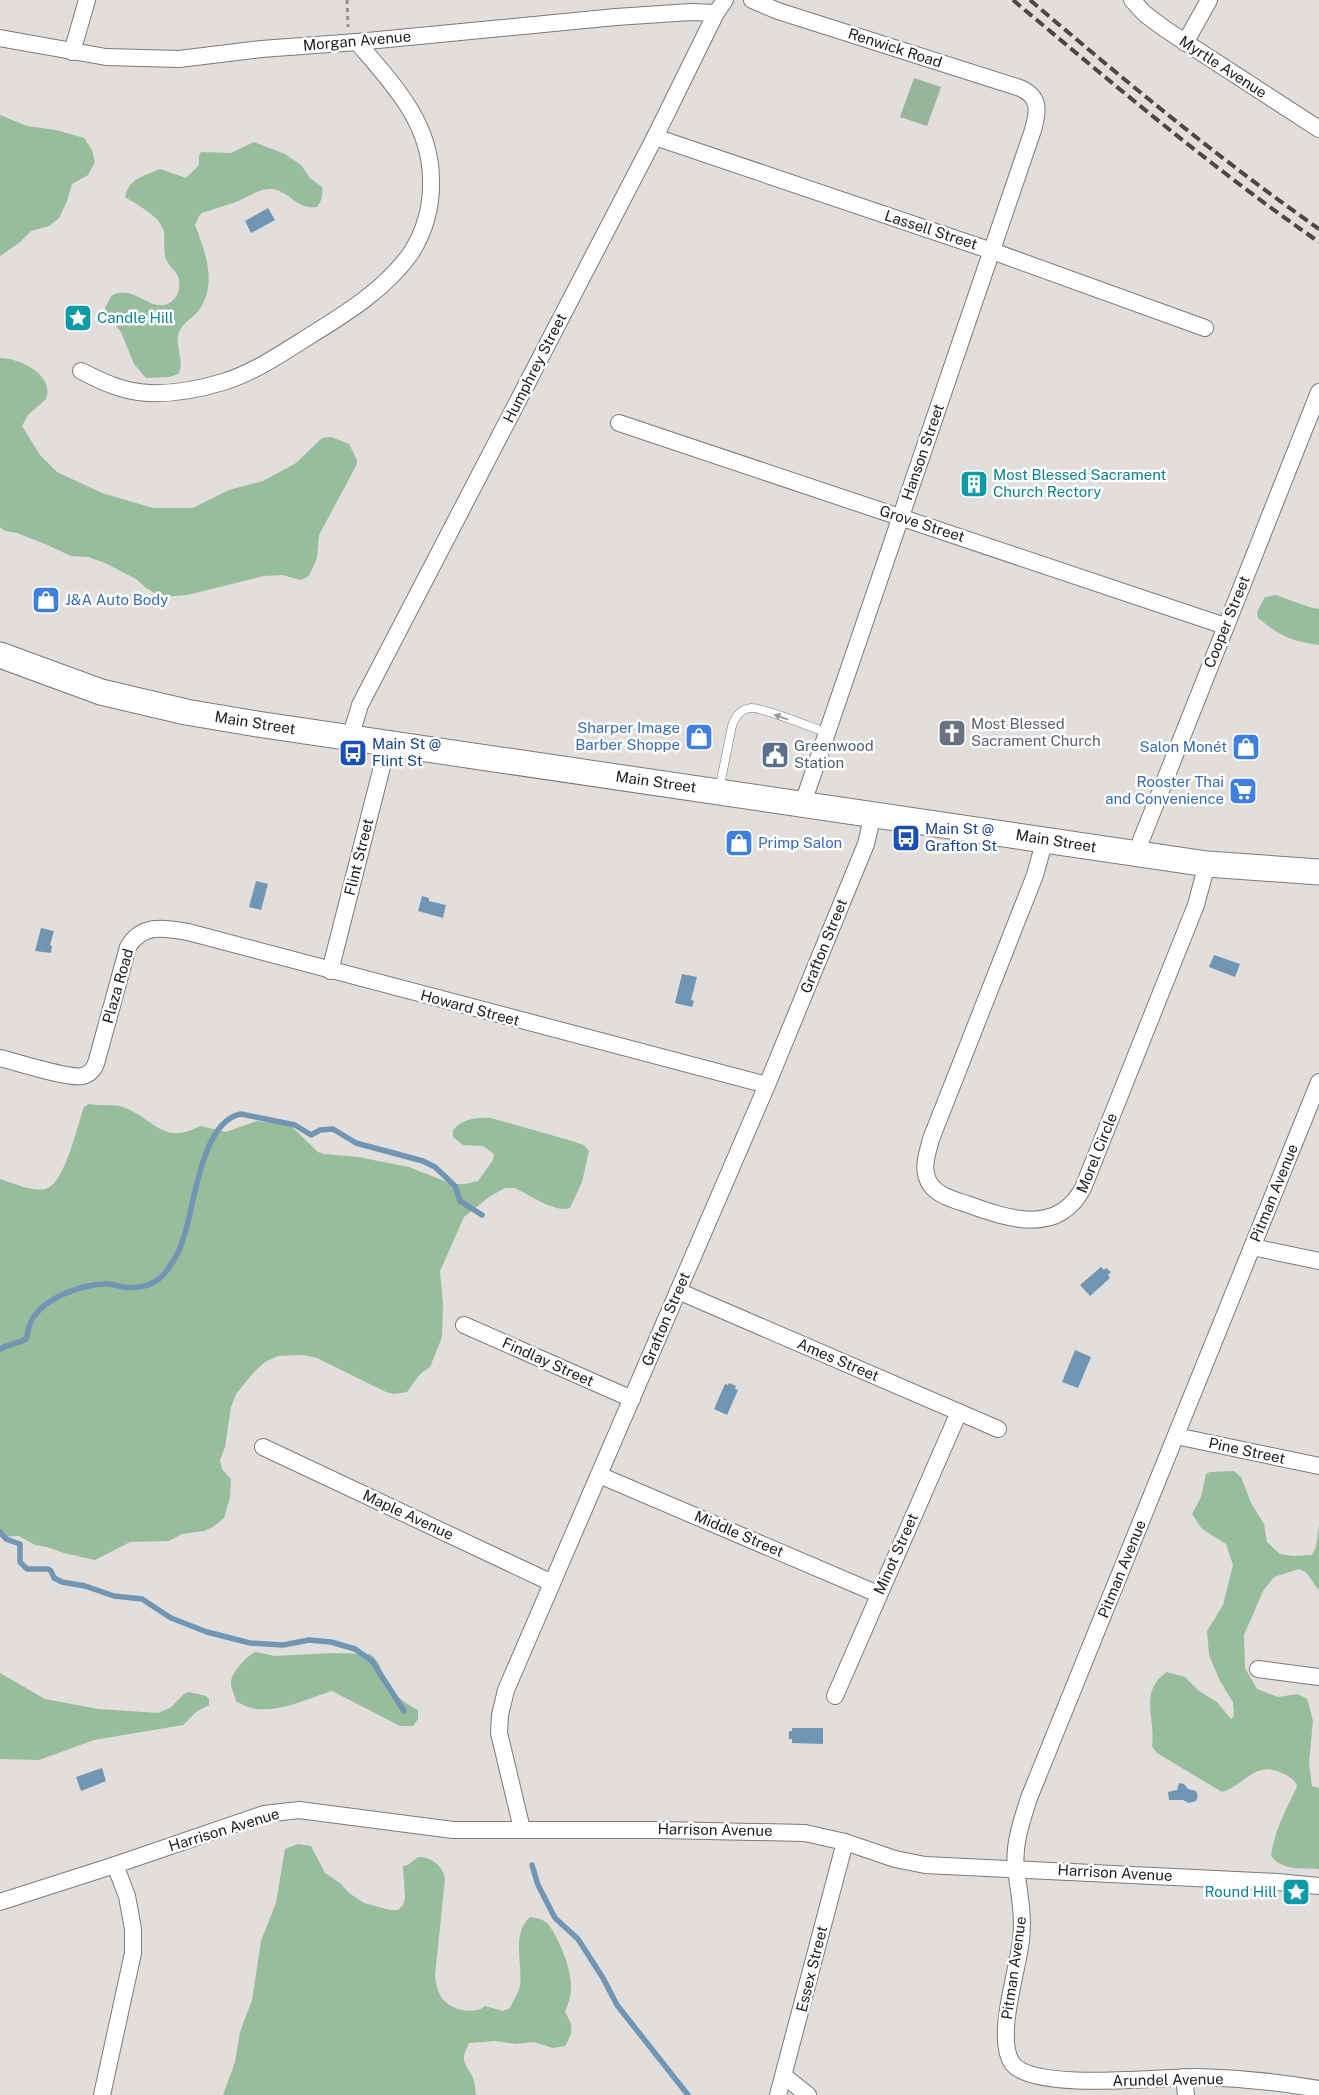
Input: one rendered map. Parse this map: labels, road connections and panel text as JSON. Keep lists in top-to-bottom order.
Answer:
{
  "streets": {
    "main road": ["Main Street"],
    "street": [
      "Morgan Avenue",
      "Renwick Road",
      "Myrtle Avenue",
      "Lassell Street",
      "Humphrey Street",
      "Hanson Street",
      "Grove Street",
      "Cooper Street",
      "Flint Street",
      "Grafton Street",
      "Plaza Road",
      "Howard Street",
      "Morel Circle",
      "Pitman Avenue",
      "Ames Street",
      "Findlay Street",
      "Pine Street",
      "Maple Avenue",
      "Middle Street",
      "Minot Street",
      "Harrison Avenue",
      "Essex Street",
      "Arundel Avenue"
    ]
  },
  "crossings": [
    ["Morgan Avenue", "Humphrey Street"],
    ["Renwick Road", "Hanson Street"],
    ["Lassell Street", "Humphrey Street"],
    ["Lassell Street", "Hanson Street"],
    ["Humphrey Street", "Main Street"],
    ["Hanson Street", "Grove Street"],
    ["Hanson Street", "Main Street"],
    ["Grove Street", "Cooper Street"],
    ["Cooper Street", "Main Street"],
    ["Main Street", "Flint Street"],
    ["Main Street", "Grafton Street"],
    ["Main Street", "Morel Circle"],
    ["Flint Street", "Howard Street"],
    ["Grafton Street", "Howard Street"],
    ["Grafton Street", "Ames Street"],
    ["Grafton Street", "Findlay Street"],
    ["Grafton Street", "Maple Avenue"],
    ["Grafton Street", "Middle Street"],
    ["Grafton Street", "Harrison Avenue"],
    ["Plaza Road", "Howard Street"],
    ["Pitman Avenue", "Pine Street"],
    ["Pitman Avenue", "Harrison Avenue"],
    ["Pitman Avenue", "Arundel Avenue"],
    ["Ames Street", "Minot Street"],
    ["Middle Street", "Minot Street"],
    ["Harrison Avenue", "Essex Street"]
  ],
  "places": {
    "place": ["Candle Hill", "Round Hill"],
    "building": ["Most Blessed Sacrament Church Rectory"],
    "shop": [
      "J&A Auto Body",
      "Sharper Image Barber Shoppe",
      "Salon Monét",
      "Primp Salon"
    ],
    "church": ["Most Blessed Sacrament Church"],
    "bus stop": ["Main St @ Flint St", "Main St @ Grafton St"],
    "public building": ["Greenwood Station"],
    "supermarket": ["Rooster Thai and Convenience"]
  }
}
